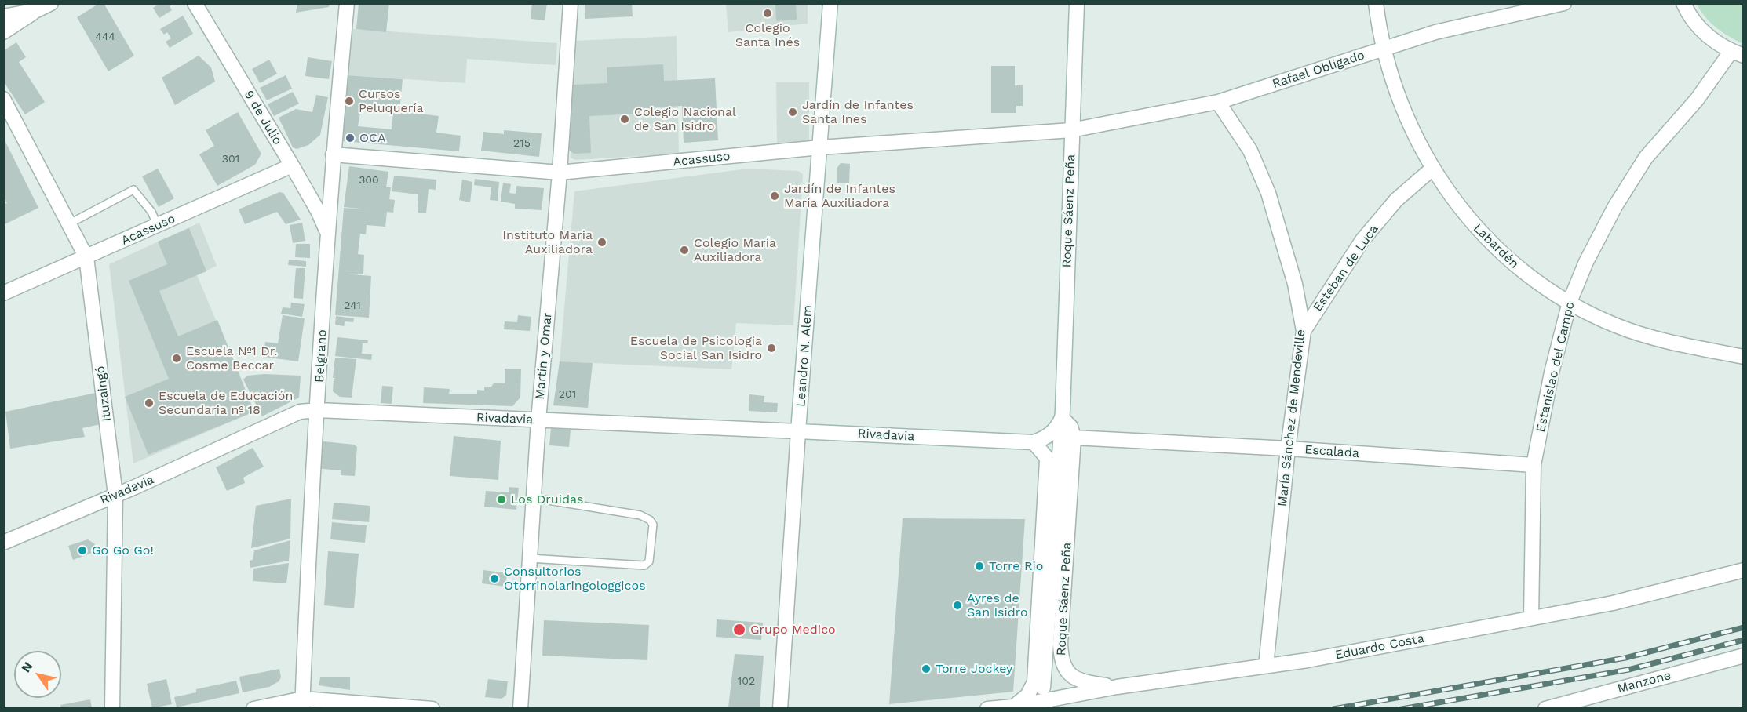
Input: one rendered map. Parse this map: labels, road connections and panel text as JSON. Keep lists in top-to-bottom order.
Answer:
{
  "streets": {
    "street": [
      "Rafael Obligado",
      "9 de Julio",
      "Acassuso",
      "Roque Sáenz Peña",
      "Labardén",
      "Esteban de Luca",
      "Belgrano",
      "Martín y Omar",
      "Leandro N. Alem",
      "Estanislao del Campo",
      "Ituzaingó",
      "María Sánchez de Mendeville",
      "Rivadavia",
      "Escalada",
      "Eduardo Costa",
      "Manzone"
    ]
  },
  "crossings": [
    ["Rafael Obligado", "Acassuso"],
    ["Rafael Obligado", "Roque Sáenz Peña"],
    ["Rafael Obligado", "Labardén"],
    ["Rafael Obligado", "María Sánchez de Mendeville"],
    ["9 de Julio", "Acassuso"],
    ["9 de Julio", "Belgrano"],
    ["Acassuso", "Roque Sáenz Peña"],
    ["Acassuso", "Belgrano"],
    ["Acassuso", "Martín y Omar"],
    ["Acassuso", "Leandro N. Alem"],
    ["Acassuso", "Ituzaingó"],
    ["Roque Sáenz Peña", "Escalada"],
    ["Roque Sáenz Peña", "Eduardo Costa"],
    ["Labardén", "Esteban de Luca"],
    ["Labardén", "Estanislao del Campo"],
    ["Esteban de Luca", "María Sánchez de Mendeville"],
    ["Belgrano", "Rivadavia"],
    ["Martín y Omar", "Rivadavia"],
    ["Leandro N. Alem", "Rivadavia"],
    ["Estanislao del Campo", "Escalada"],
    ["Estanislao del Campo", "Eduardo Costa"],
    ["Ituzaingó", "Rivadavia"],
    ["María Sánchez de Mendeville", "Escalada"],
    ["María Sánchez de Mendeville", "Eduardo Costa"]
  ],
  "places": [
    "Colegio Santa Inés",
    "Cursos Peluquería",
    "Jardín de Infantes Santa Ines",
    "Colegio Nacional de San Isidro",
    "OCA",
    "Jardín de Infantes María Auxiliadora",
    "Instituto Maria Auxiliadora",
    "Colegio María Auxiliadora",
    "Escuela de Psicologia Social San Isidro",
    "Escuela Nº1 Dr. Cosme Beccar",
    "Escuela de Educación Secundaria nº 18",
    "Los Druidas",
    "Go Go Go!",
    "Torre Rio",
    "Consultorios Otorrinolaringologgicos",
    "Ayres de San Isidro",
    "Grupo Medico",
    "Torre Jockey"
  ],
  "house_numbers": [
    "444",
    "215",
    "301",
    "300",
    "241",
    "201",
    "102"
  ],
  "north": "top left"
}
